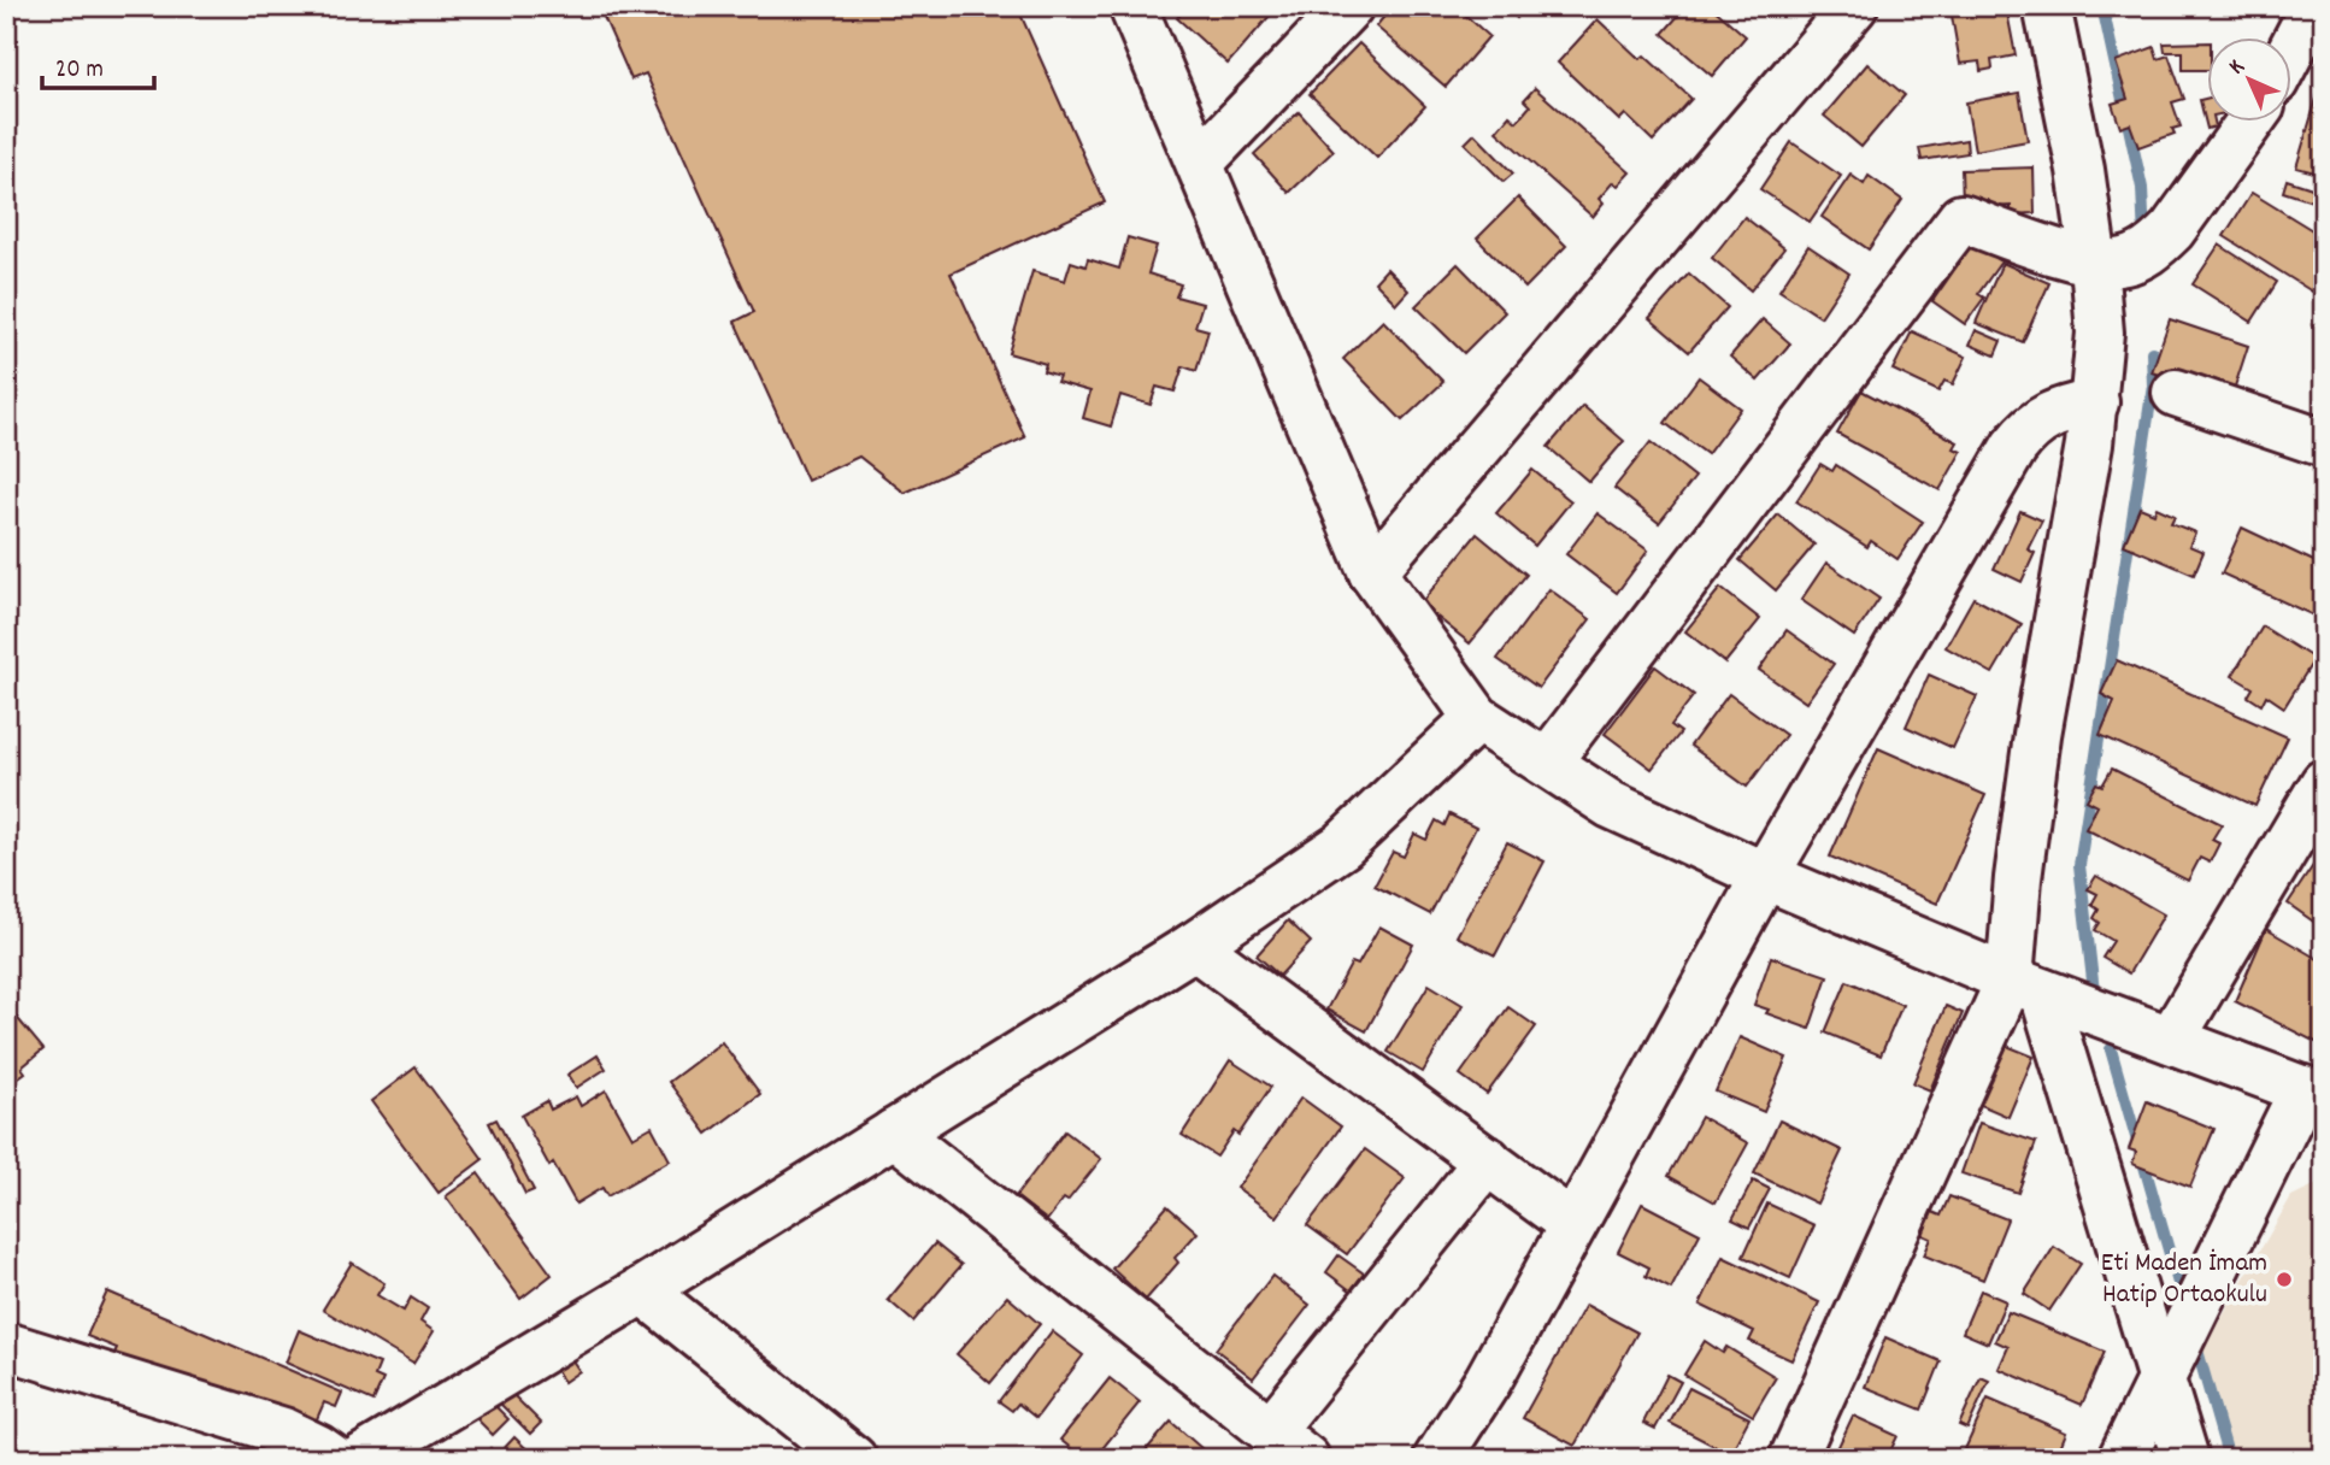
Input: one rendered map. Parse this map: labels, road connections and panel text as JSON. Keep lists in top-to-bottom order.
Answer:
{
  "places": ["Eti Maden İmam Hatip Ortaokulu"],
  "scale_bar": "20 m",
  "north": "top left"
}
